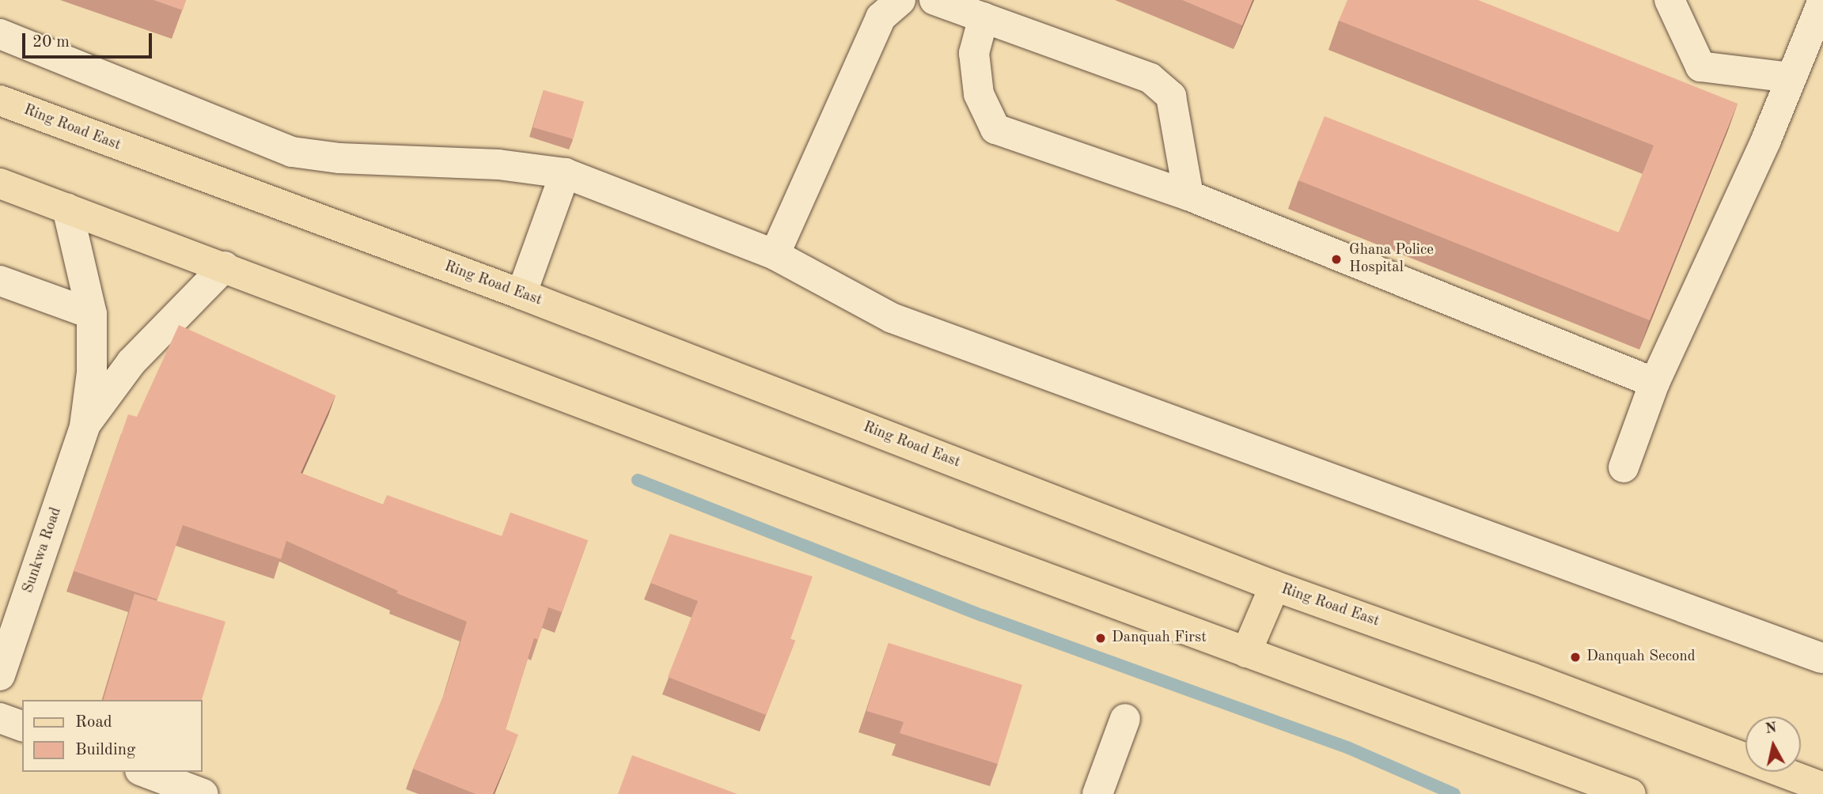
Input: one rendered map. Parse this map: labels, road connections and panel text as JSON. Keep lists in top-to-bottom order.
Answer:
{
  "streets": {
    "main road": ["Ring Road East"],
    "street": ["Sunkwa Road"]
  },
  "places": ["Ghana Police Hospital", "Danquah First", "Danquah Second"],
  "legend": ["Road", "Building"],
  "scale_bar": "20 m",
  "north": "top"
}
